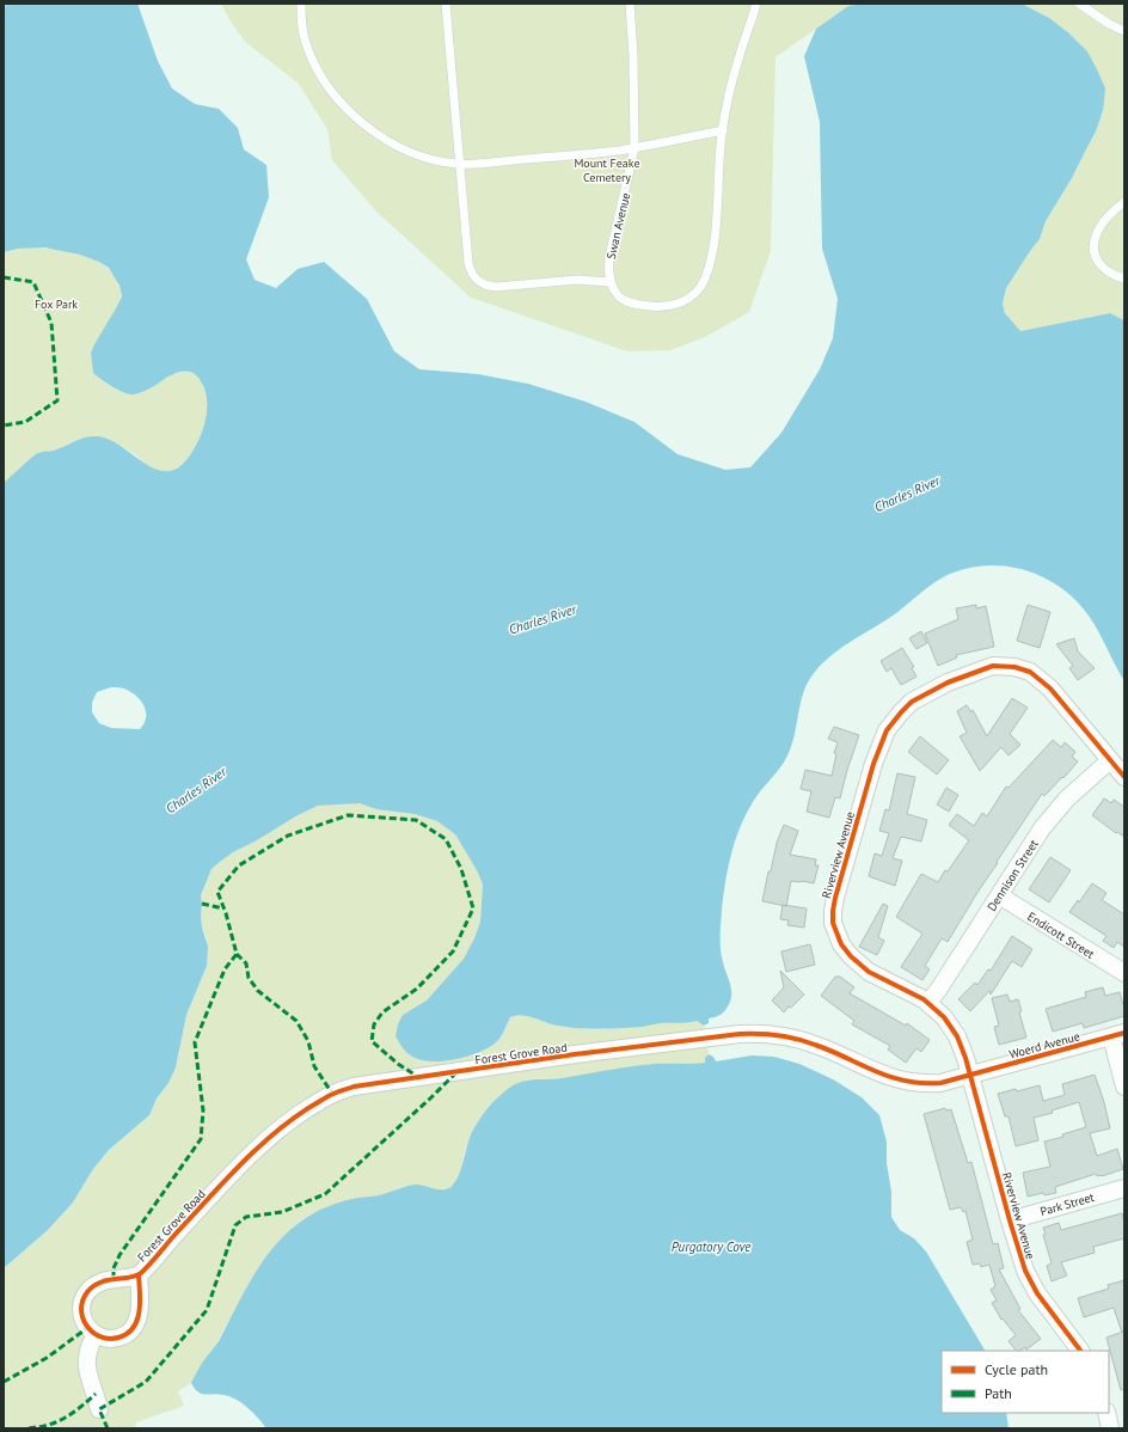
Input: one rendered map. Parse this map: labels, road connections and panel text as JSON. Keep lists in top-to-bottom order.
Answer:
{
  "streets": {
    "street": [
      "Riverview Avenue",
      "Dennison Street",
      "Endicott Street",
      "Woerd Avenue",
      "Forest Grove Road",
      "Park Street"
    ],
    "lane": ["Swan Avenue"]
  },
  "crossings": [
    ["Riverview Avenue", "Dennison Street"],
    ["Riverview Avenue", "Woerd Avenue"],
    ["Riverview Avenue", "Forest Grove Road"],
    ["Riverview Avenue", "Park Street"],
    ["Dennison Street", "Endicott Street"],
    ["Woerd Avenue", "Forest Grove Road"]
  ],
  "water": ["Charles River", "Purgatory Cove"],
  "parks": ["Mount Feake Cemetery", "Fox Park"],
  "legend": ["Cycle path", "Path"]
}
